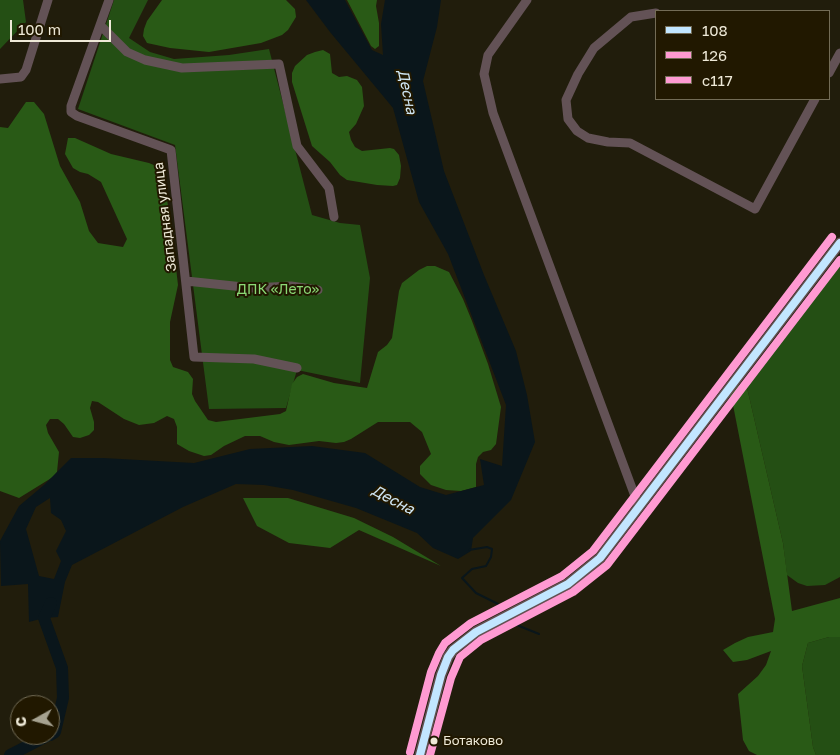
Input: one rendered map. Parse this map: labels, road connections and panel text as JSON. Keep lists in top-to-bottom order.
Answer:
{
  "streets": {
    "street": ["Западная улица"]
  },
  "water": ["Десна"],
  "parks": ["ДПК «Лето»"],
  "places": ["Ботаково"],
  "lines": ["transit line с117", "transit line 108", "transit line 126"],
  "legend": ["108", "126", "с117"],
  "scale_bar": "100 m",
  "north": "left"
}
